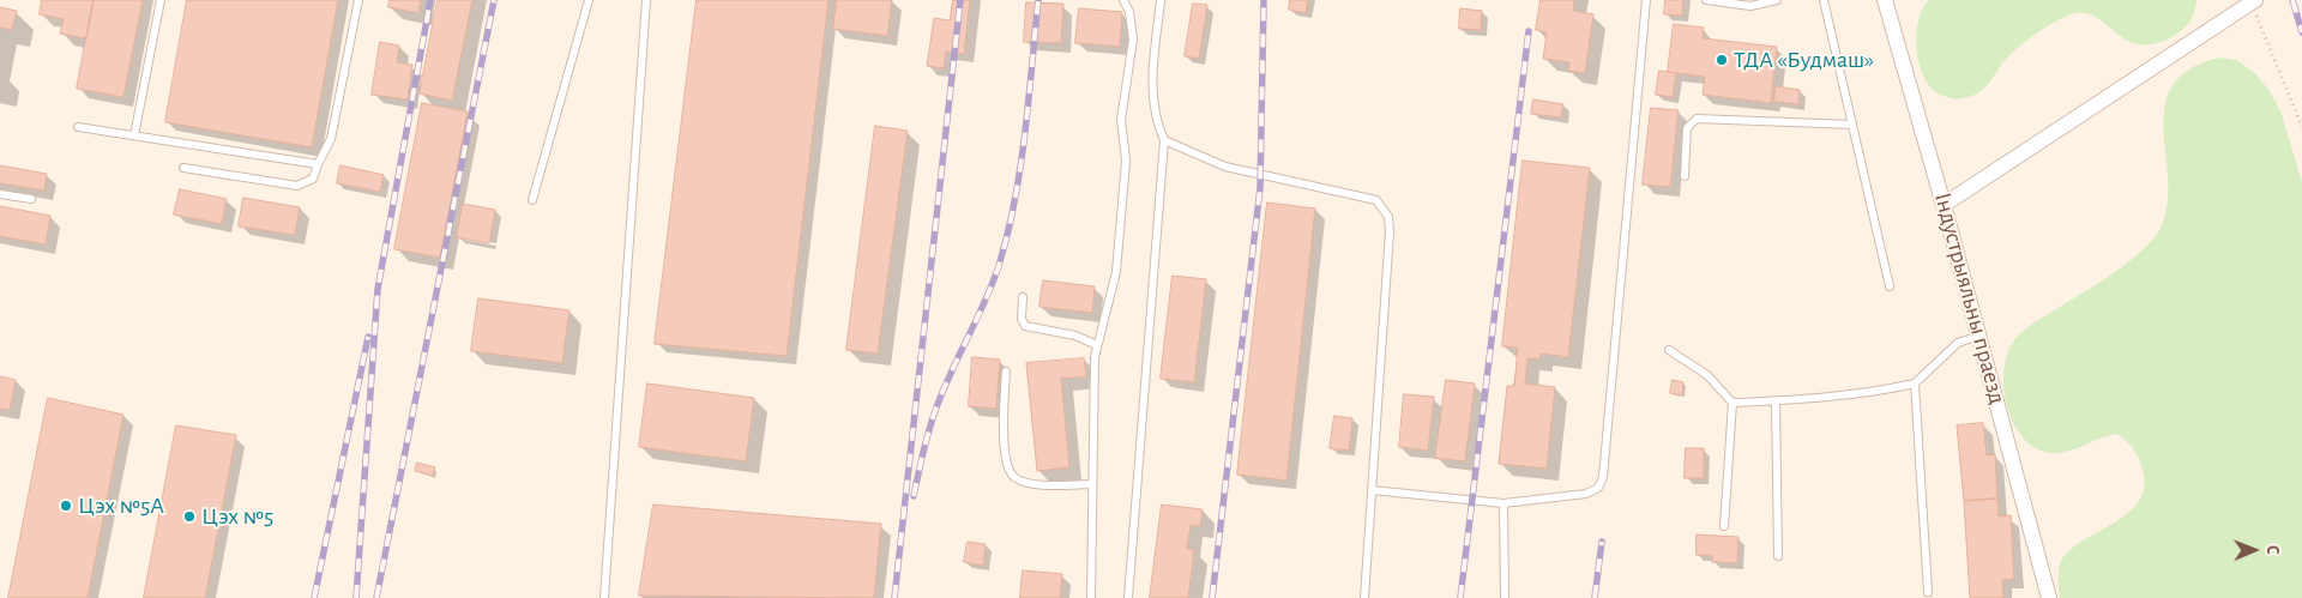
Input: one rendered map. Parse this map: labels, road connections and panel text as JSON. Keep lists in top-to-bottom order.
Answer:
{
  "streets": {
    "street": ["Індустрыяльны праезд"]
  },
  "places": ["ТДА «Будмаш»", "Цэх №5А", "Цэх №5"],
  "north": "right"
}
